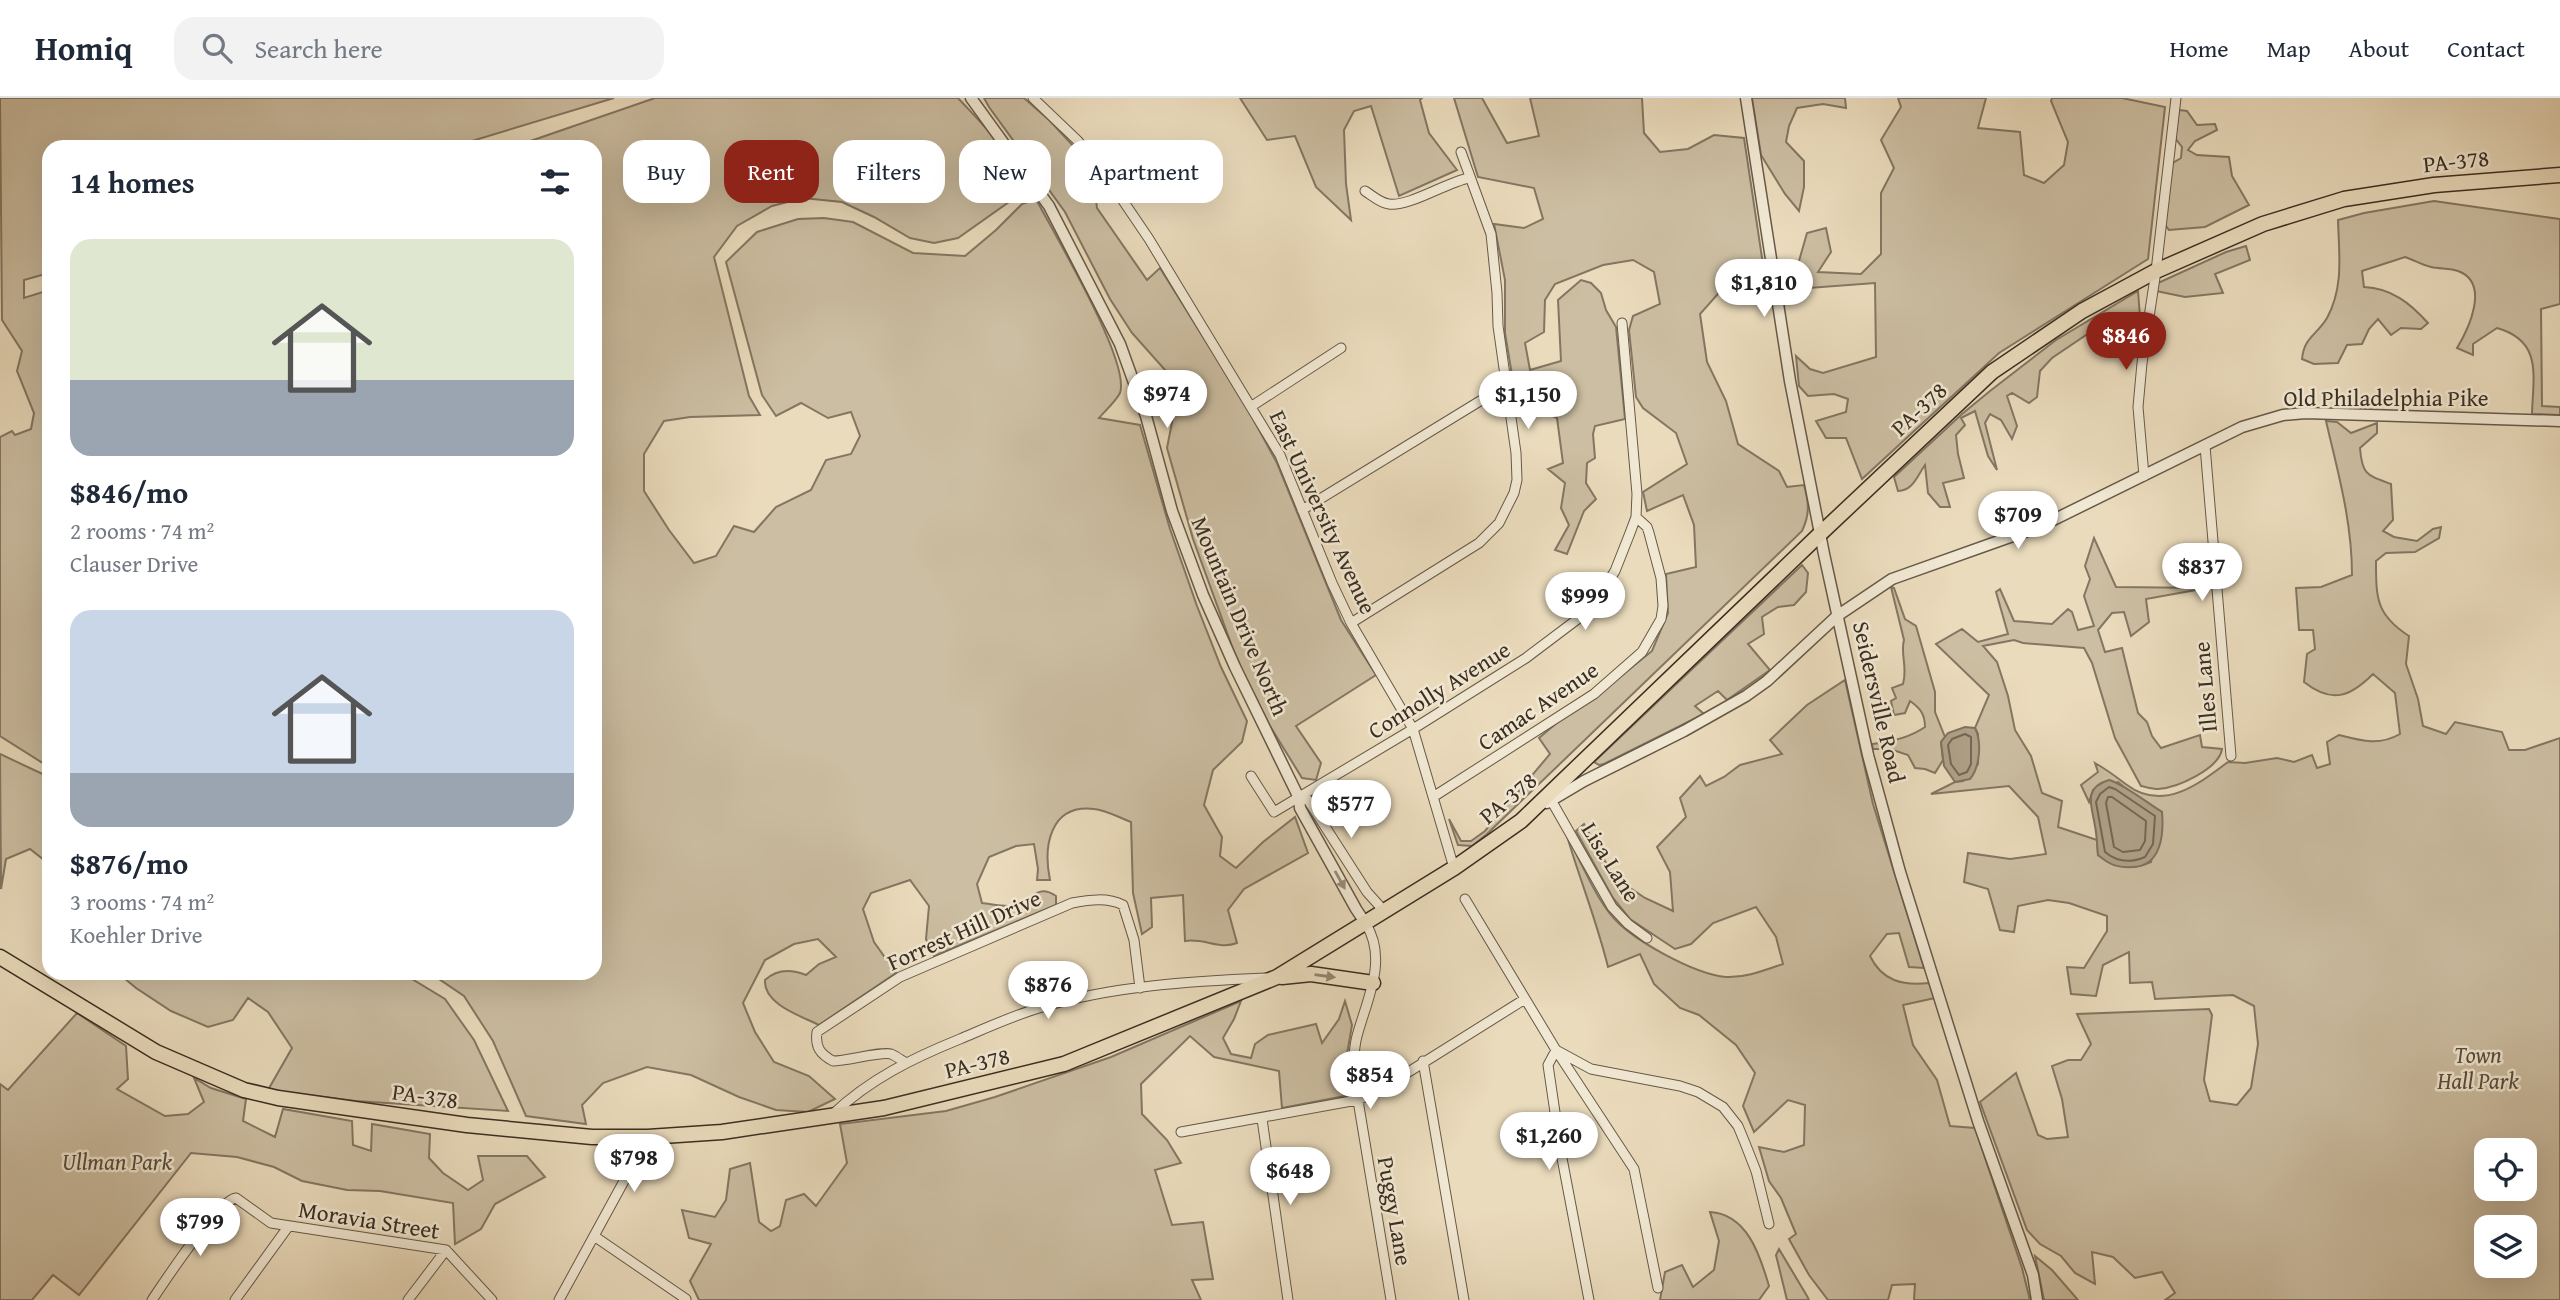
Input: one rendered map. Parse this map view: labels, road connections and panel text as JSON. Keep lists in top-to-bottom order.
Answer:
{
  "streets": {
    "main road": ["PA-378"],
    "street": [
      "Old Philadelphia Pike",
      "East University Avenue",
      "Mountain Drive North",
      "Illes Lane",
      "Connolly Avenue",
      "Seidersville Road",
      "Camac Avenue",
      "Lisa Lane",
      "Forrest Hill Drive",
      "Puggy Lane",
      "Moravia Street"
    ]
  },
  "crossings": [
    ["PA-378", "Old Philadelphia Pike"],
    ["PA-378", "East University Avenue"],
    ["PA-378", "Mountain Drive North"],
    ["PA-378", "Seidersville Road"],
    ["PA-378", "Puggy Lane"],
    ["Old Philadelphia Pike", "Illes Lane"],
    ["Old Philadelphia Pike", "Seidersville Road"],
    ["Old Philadelphia Pike", "Lisa Lane"],
    ["East University Avenue", "Connolly Avenue"],
    ["East University Avenue", "Camac Avenue"],
    ["Mountain Drive North", "Connolly Avenue"],
    ["Mountain Drive North", "Puggy Lane"],
    ["Connolly Avenue", "Camac Avenue"]
  ],
  "parks": ["Town Hall Park", "Ullman Park"],
  "page": {
    "header": "Homiq",
    "search": "Search here",
    "nav": [
      "Home",
      "Map",
      "About",
      "Contact"
    ],
    "chip": [
      "Buy",
      "Rent",
      "Filters",
      "New",
      "Apartment"
    ],
    "heading": "14 homes",
    "list": [
      {
        "name": "$846/mo",
        "note": "2 rooms · 74 m² · Clauser Drive"
      },
      {
        "name": "$876/mo",
        "note": "3 rooms · 74 m² · Koehler Drive"
      }
    ],
    "price": [
      "$1,810",
      "$846",
      "$974",
      "$1,150",
      "$709",
      "$837",
      "$999",
      "$577",
      "$876",
      "$854",
      "$1,260",
      "$798",
      "$648",
      "$799"
    ]
  }
}
